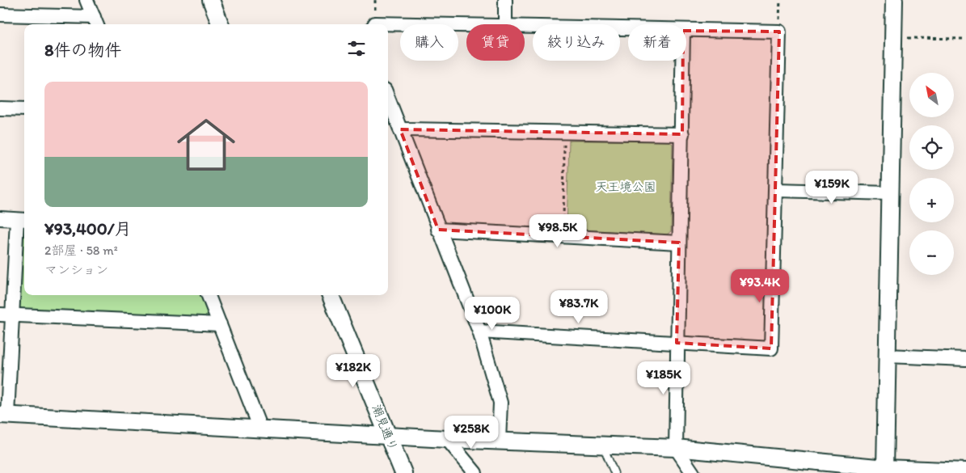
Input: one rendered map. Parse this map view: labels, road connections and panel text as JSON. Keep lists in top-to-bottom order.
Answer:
{
  "streets": {
    "street": ["潮見通り"]
  },
  "parks": ["天王境公園"],
  "north": "top left",
  "page": {
    "chip": [
      "購入",
      "賃貸",
      "絞り込み",
      "新着"
    ],
    "heading": "8件の物件",
    "map_buttons": ["+", "−"],
    "list": [
      {
        "name": "¥93,400/月",
        "note": "2部屋 · 58 m² · マンション"
      }
    ],
    "price": [
      "¥159K",
      "¥98.5K",
      "¥93.4K",
      "¥83.7K",
      "¥100K",
      "¥182K",
      "¥185K",
      "¥258K"
    ]
  }
}
